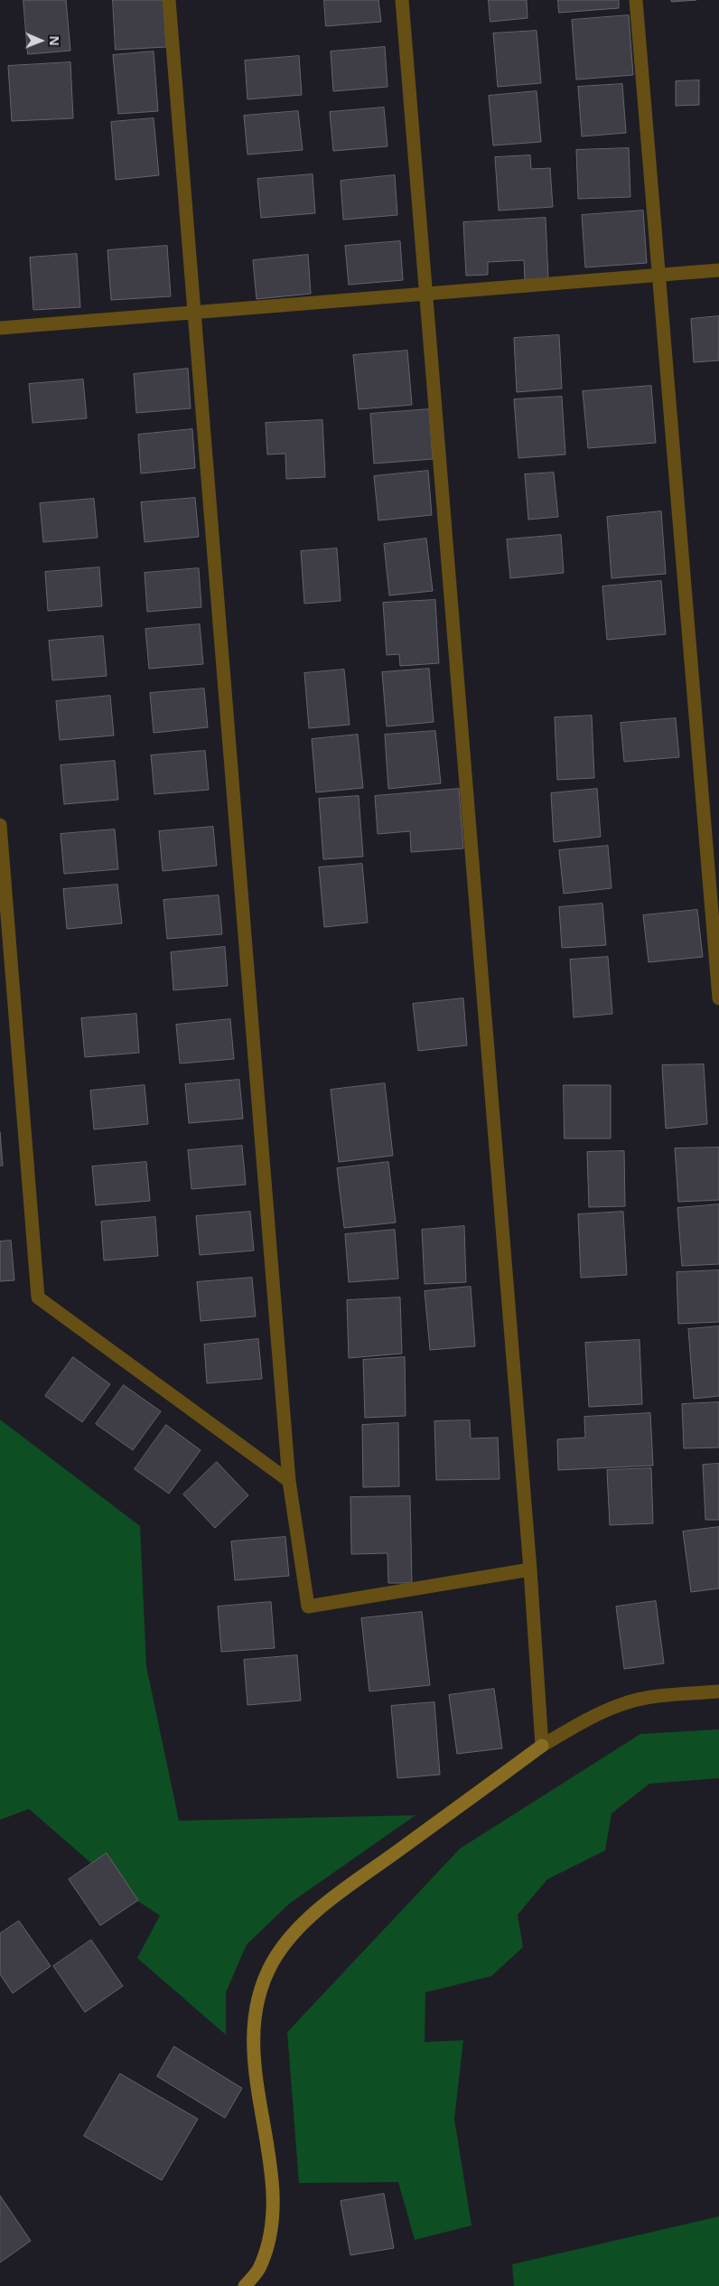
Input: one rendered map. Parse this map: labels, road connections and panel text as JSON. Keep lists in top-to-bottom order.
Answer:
{
  "north": "right"
}
